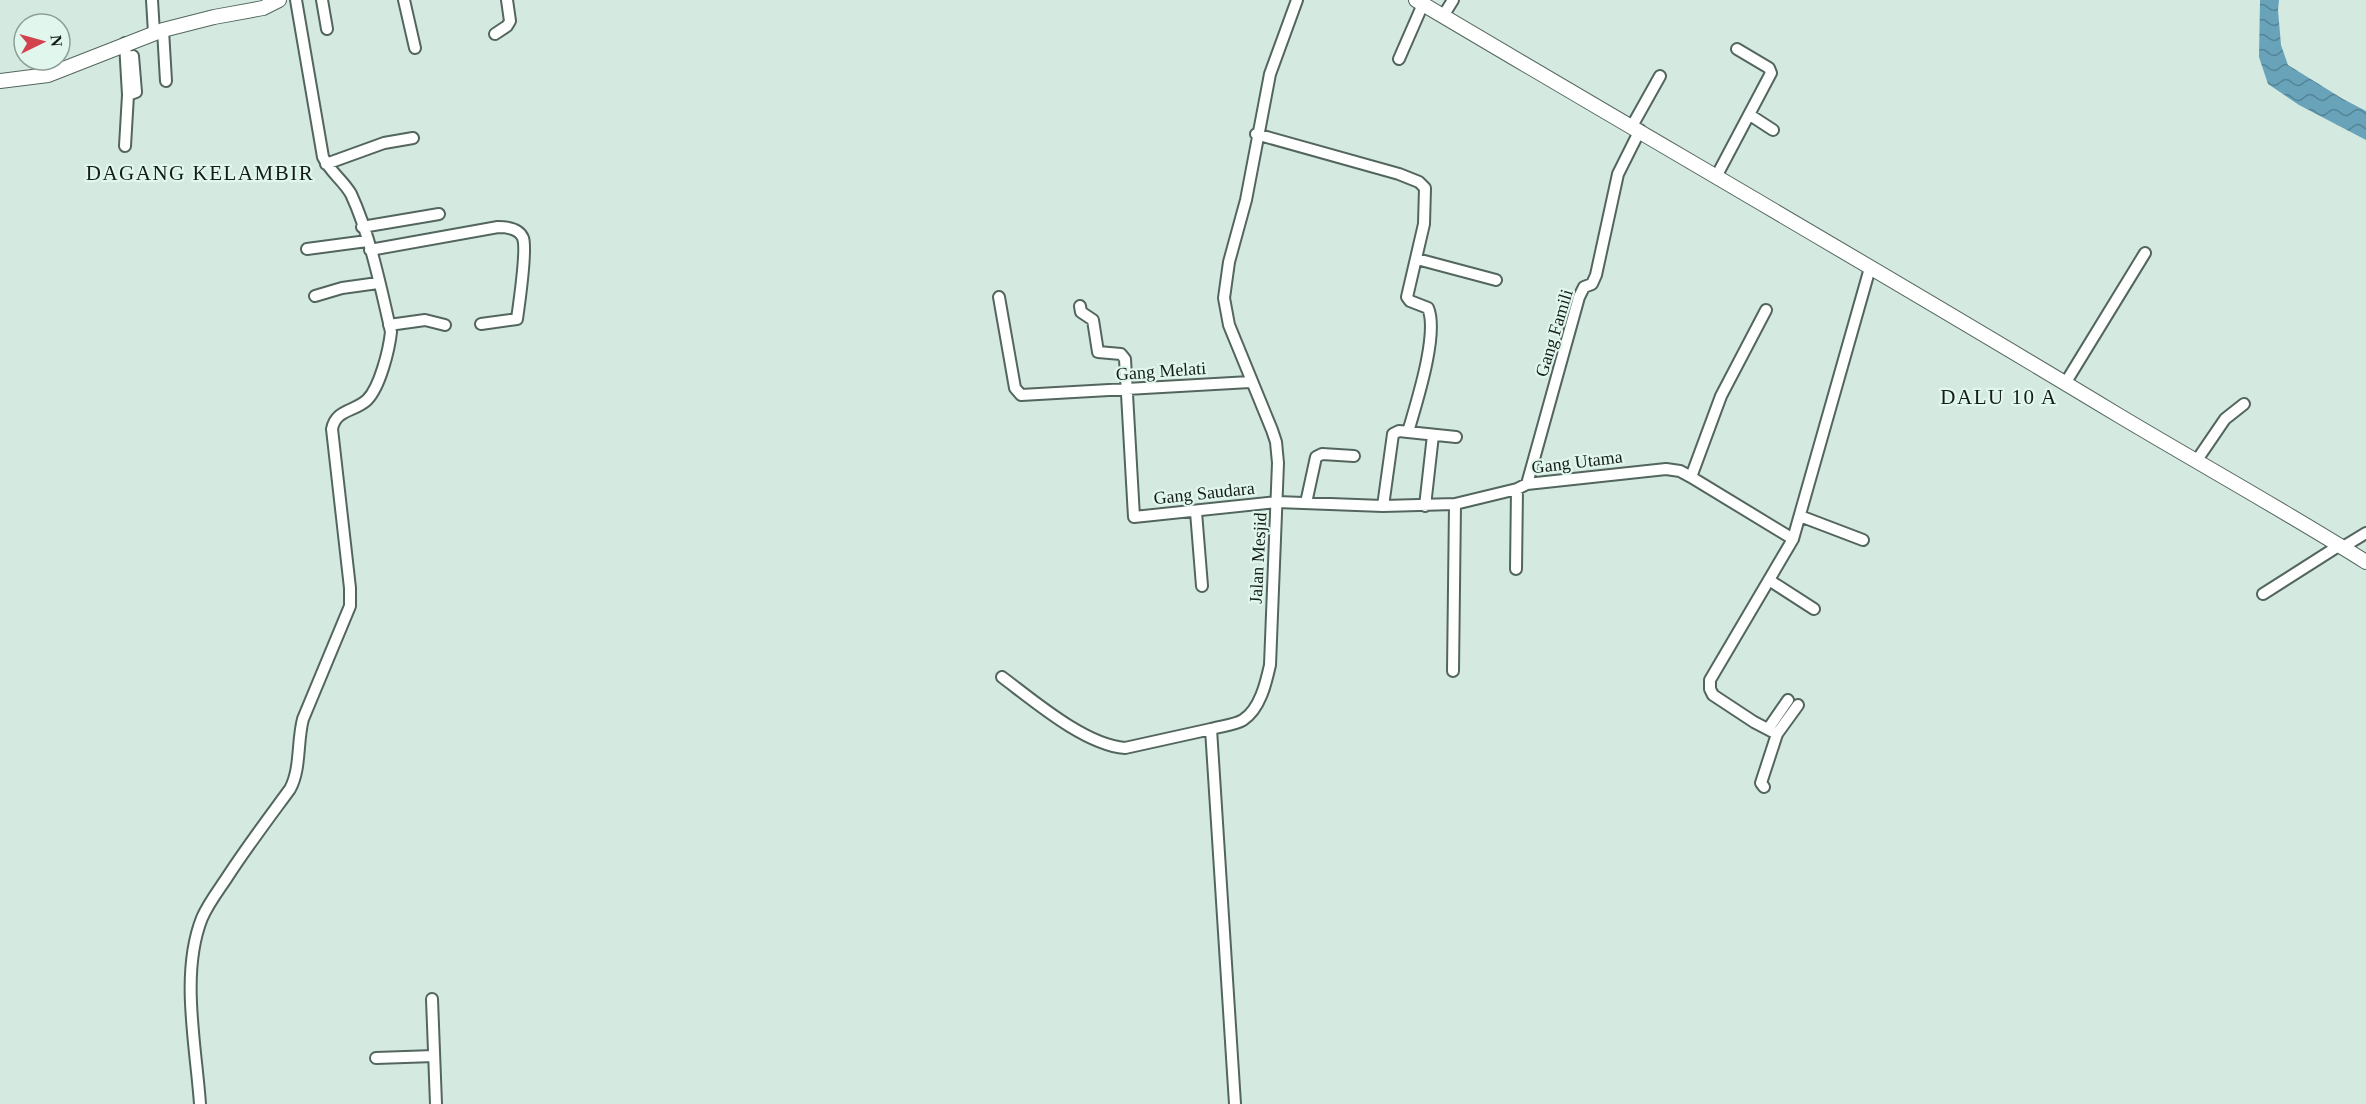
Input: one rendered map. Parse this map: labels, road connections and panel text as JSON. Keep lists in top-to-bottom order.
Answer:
{
  "streets": {
    "street": [
      "Gang Famili",
      "Gang Melati",
      "Gang Utama",
      "Gang Saudara",
      "Jalan Mesjid"
    ]
  },
  "crossings": [
    ["Gang Famili", "Gang Utama"],
    ["Gang Melati", "Gang Saudara"],
    ["Gang Melati", "Jalan Mesjid"],
    ["Gang Utama", "Gang Saudara"],
    ["Gang Utama", "Jalan Mesjid"],
    ["Gang Saudara", "Jalan Mesjid"]
  ],
  "districts": ["DAGANG KELAMBIR", "DALU 10 A"],
  "north": "right"
}
